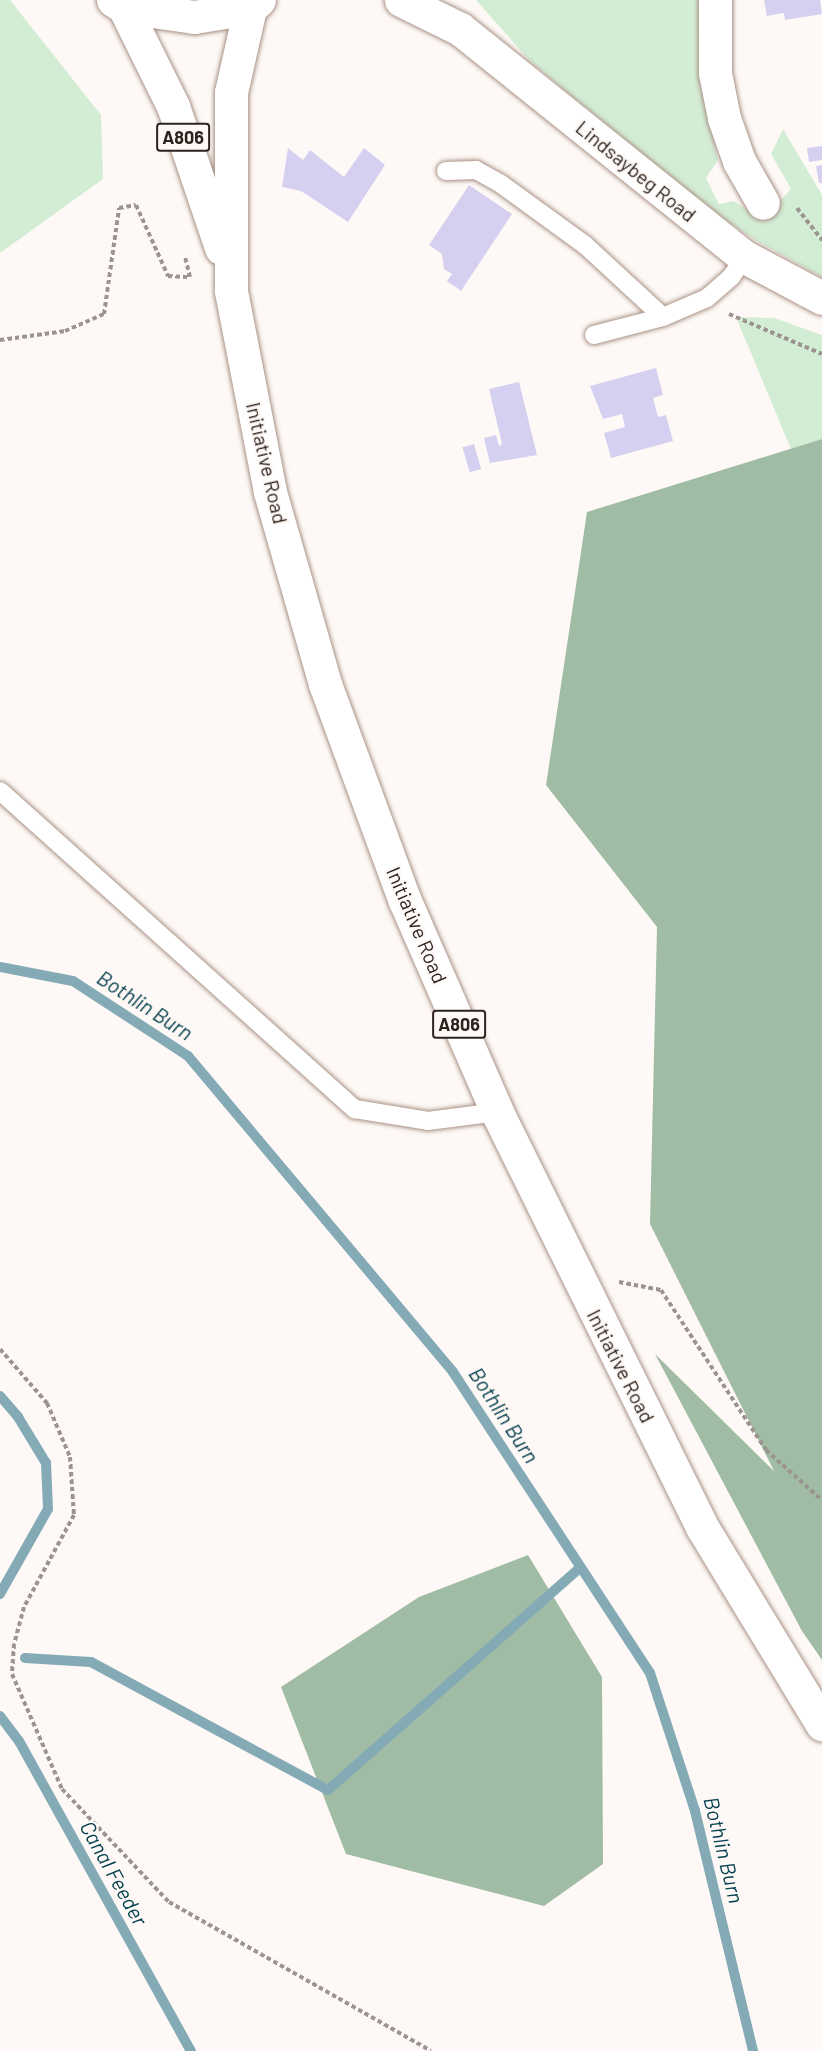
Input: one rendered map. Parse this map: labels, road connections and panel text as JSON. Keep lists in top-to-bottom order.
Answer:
{
  "streets": {
    "main road": ["A806", "Lindsaybeg Road", "Initiative Road"]
  },
  "water": ["Bothlin Burn", "Canal Feeder"]
}
